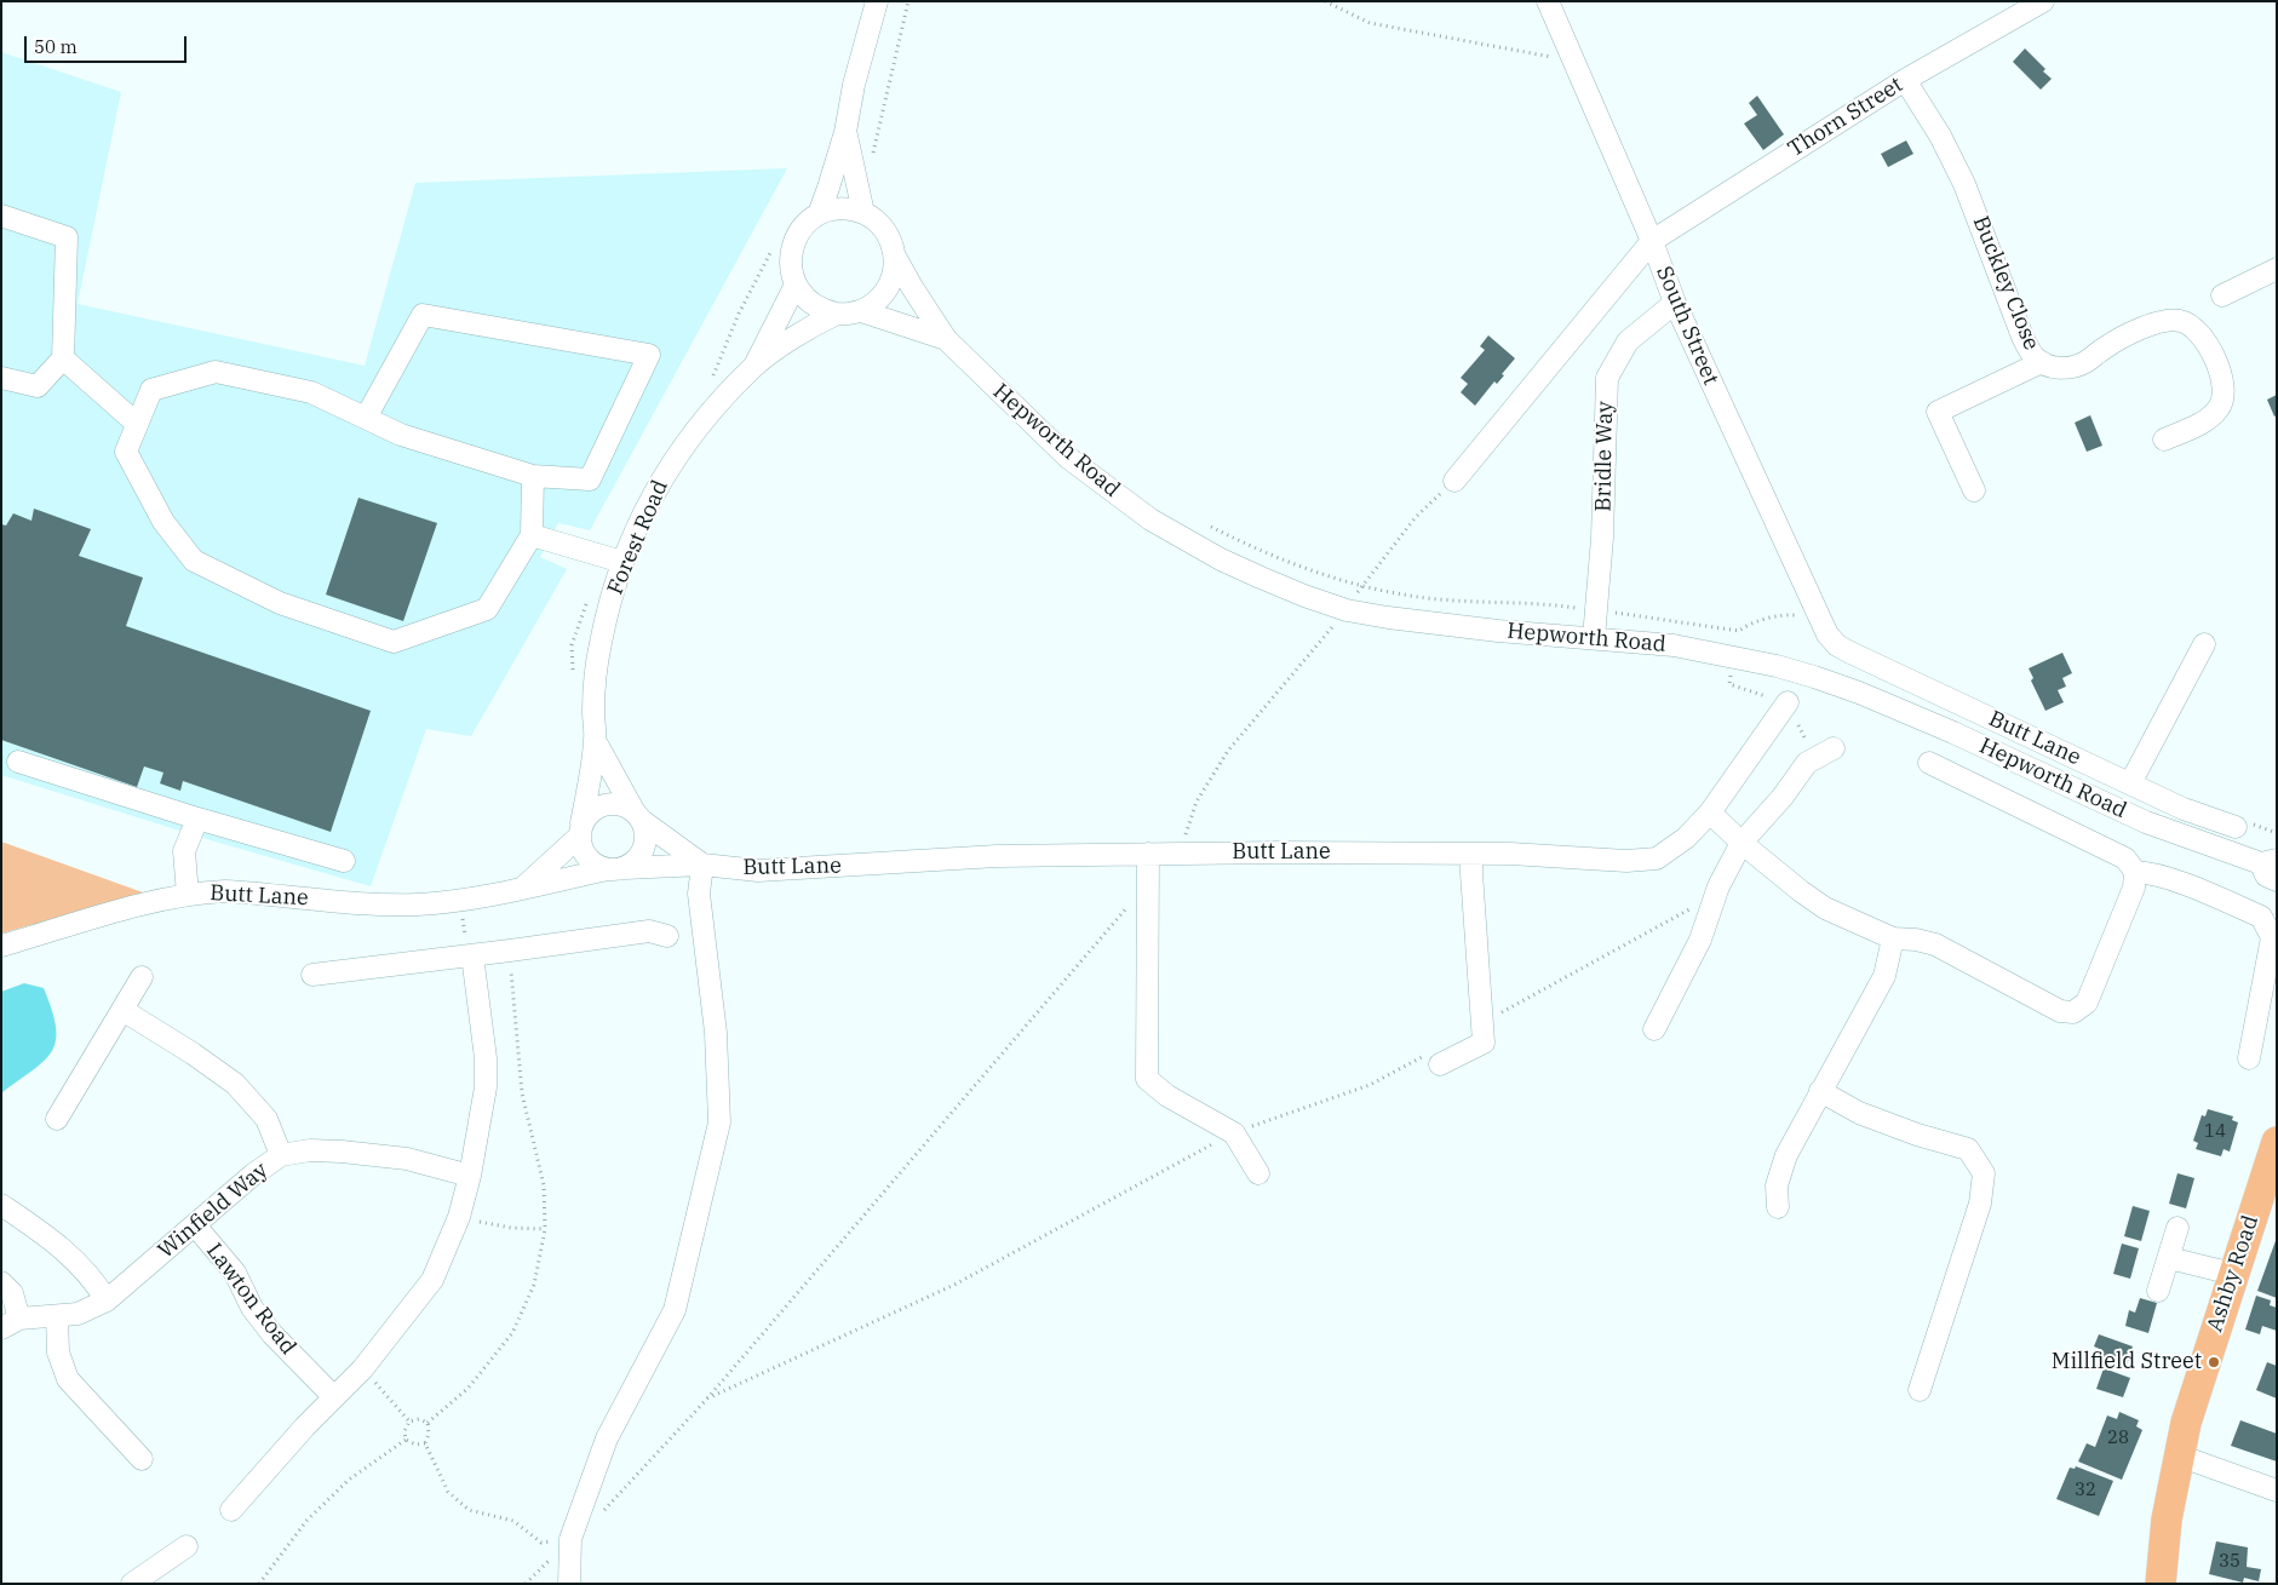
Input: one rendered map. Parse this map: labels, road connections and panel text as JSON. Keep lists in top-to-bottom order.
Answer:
{
  "streets": {
    "highway": ["Ashby Road"],
    "street": [
      "Thorn Street",
      "Buckley Close",
      "South Street",
      "Hepworth Road",
      "Bridle Way",
      "Forest Road",
      "Butt Lane",
      "Winfield Way",
      "Lawton Road"
    ]
  },
  "crossings": [
    ["Thorn Street", "Buckley Close"],
    ["Thorn Street", "South Street"],
    ["South Street", "Bridle Way"],
    ["South Street", "Butt Lane"],
    ["Hepworth Road", "Bridle Way"],
    ["Hepworth Road", "Forest Road"],
    ["Forest Road", "Butt Lane"],
    ["Winfield Way", "Lawton Road"]
  ],
  "places": ["Millfield Street"],
  "house_numbers": [
    "14",
    "28",
    "32",
    "35"
  ],
  "scale_bar": "50 m"
}
